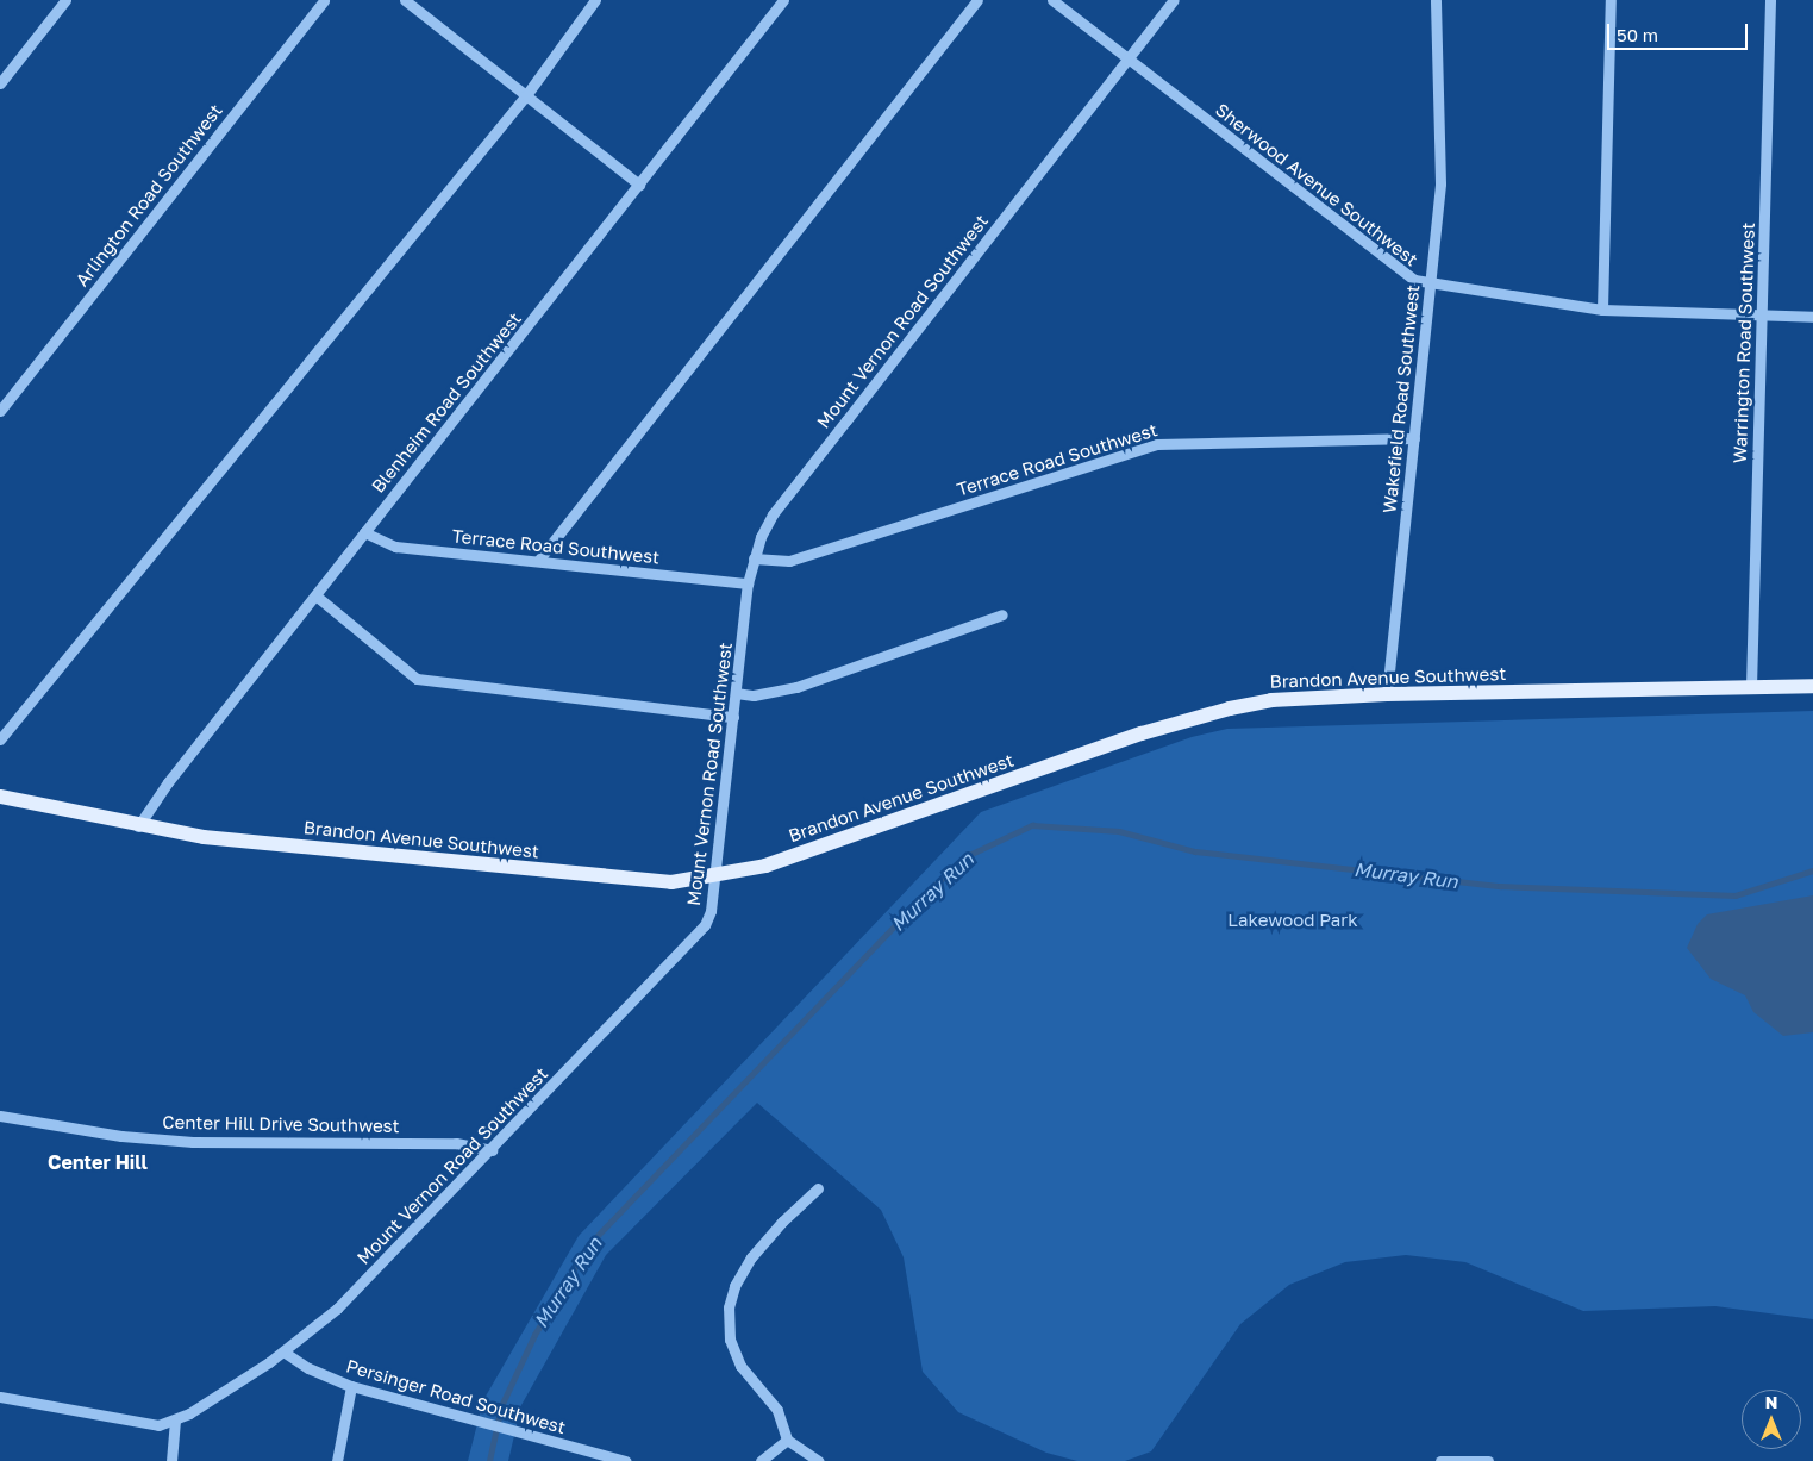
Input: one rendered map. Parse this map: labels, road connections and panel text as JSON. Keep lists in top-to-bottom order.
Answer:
{
  "streets": {
    "main road": ["Brandon Avenue Southwest"],
    "street": [
      "Sherwood Avenue Southwest",
      "Arlington Road Southwest",
      "Mount Vernon Road Southwest",
      "Warrington Road Southwest",
      "Wakefield Road Southwest",
      "Blenheim Road Southwest",
      "Terrace Road Southwest",
      "Center Hill Drive Southwest",
      "Persinger Road Southwest"
    ]
  },
  "crossings": [
    ["Sherwood Avenue Southwest", "Mount Vernon Road Southwest"],
    ["Sherwood Avenue Southwest", "Warrington Road Southwest"],
    ["Sherwood Avenue Southwest", "Wakefield Road Southwest"],
    ["Mount Vernon Road Southwest", "Terrace Road Southwest"],
    ["Mount Vernon Road Southwest", "Brandon Avenue Southwest"],
    ["Mount Vernon Road Southwest", "Center Hill Drive Southwest"],
    ["Mount Vernon Road Southwest", "Persinger Road Southwest"],
    ["Warrington Road Southwest", "Brandon Avenue Southwest"],
    ["Wakefield Road Southwest", "Terrace Road Southwest"],
    ["Wakefield Road Southwest", "Brandon Avenue Southwest"],
    ["Blenheim Road Southwest", "Terrace Road Southwest"],
    ["Blenheim Road Southwest", "Brandon Avenue Southwest"]
  ],
  "districts": ["Center Hill"],
  "water": ["Murray Run"],
  "parks": ["Lakewood Park"],
  "scale_bar": "50 m",
  "north": "top"
}
